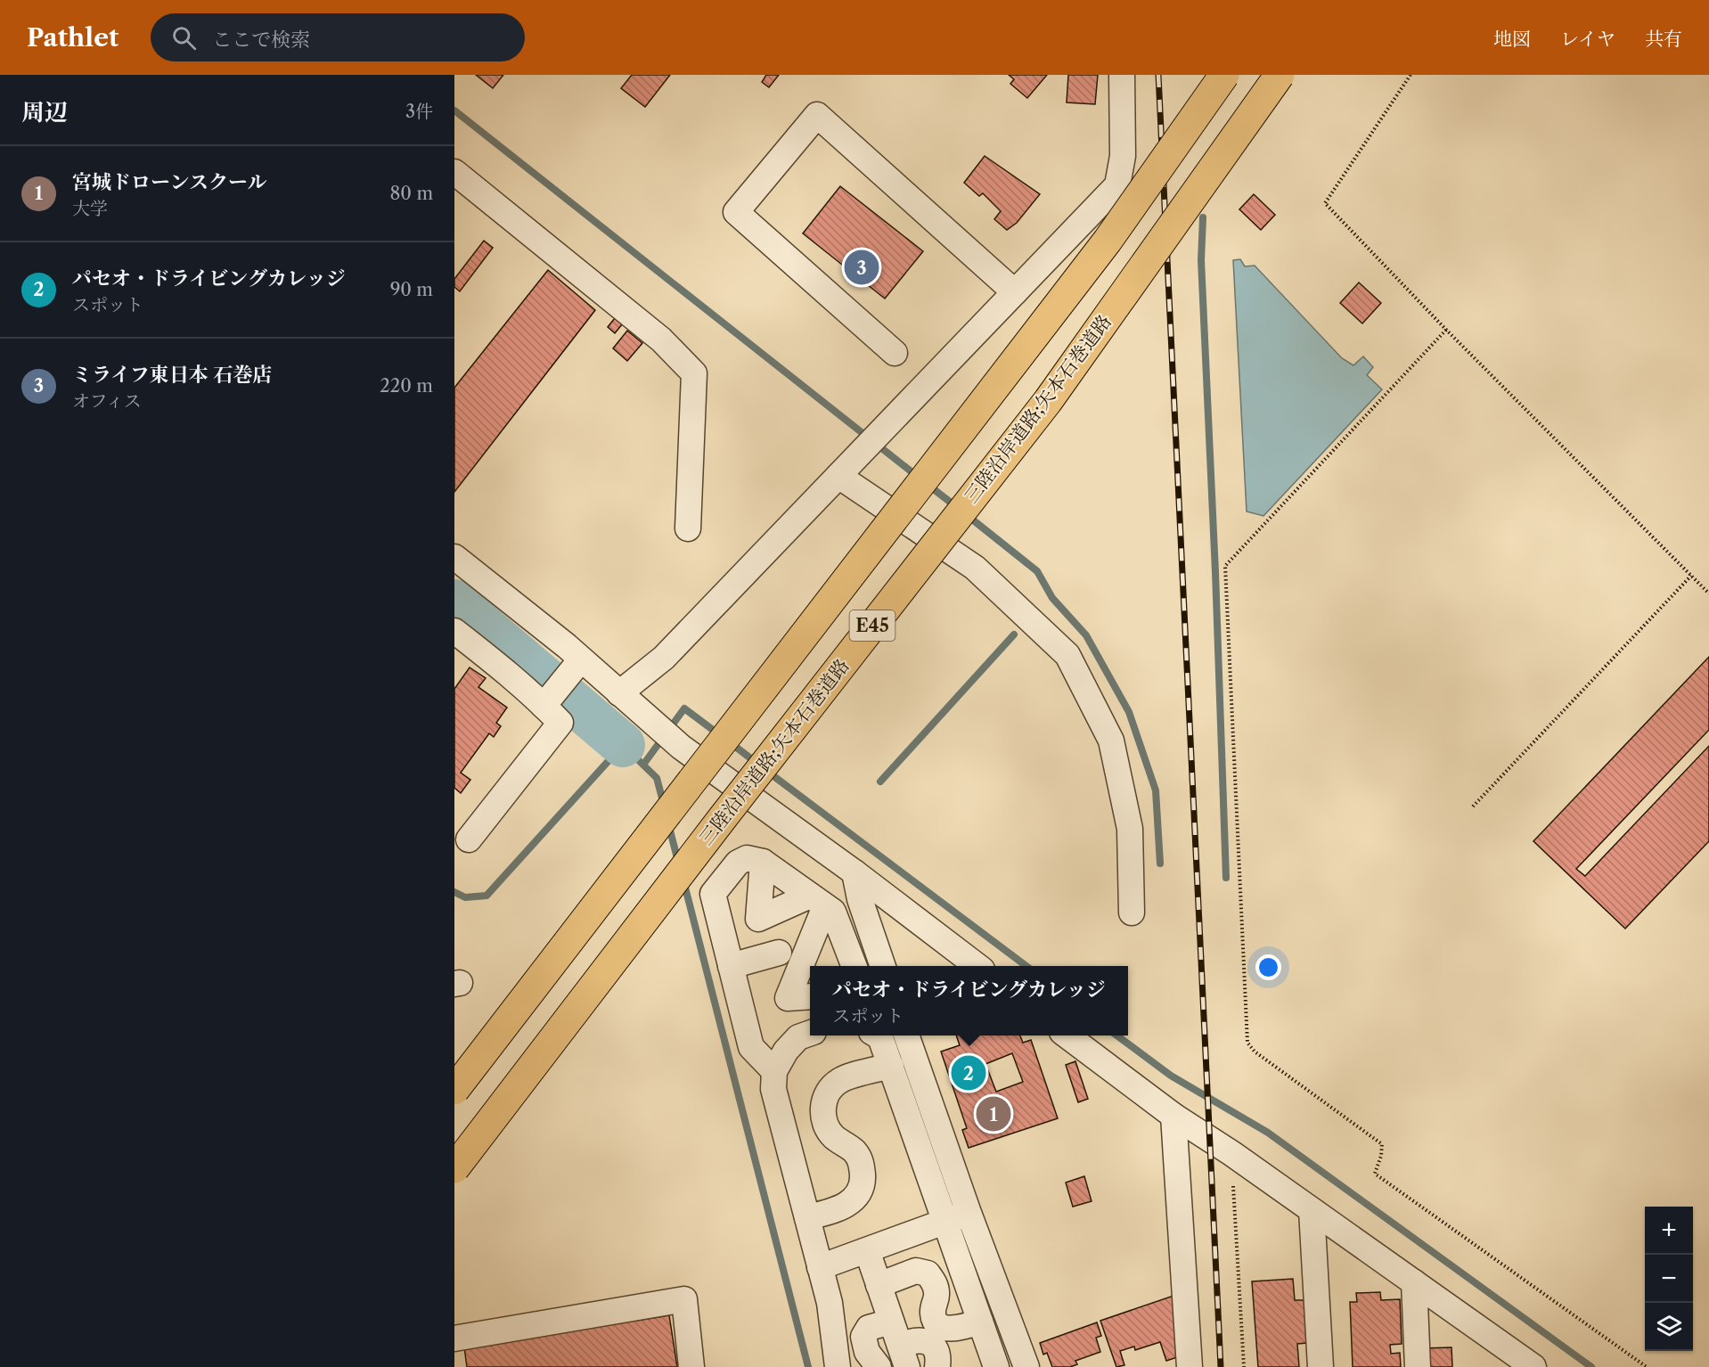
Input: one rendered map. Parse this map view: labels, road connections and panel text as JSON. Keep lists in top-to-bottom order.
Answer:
{
  "streets": {
    "highway": ["三陸沿岸道路;矢本石巻道路", "E45"]
  },
  "page": {
    "header": "Pathlet",
    "search": "ここで検索",
    "nav": ["地図", "レイヤ", "共有"],
    "heading": ["周辺", "3件"],
    "list": [
      {
        "mark": "1",
        "name": "宮城ドローンスクール",
        "note": "大学",
        "value": "80 m"
      },
      {
        "mark": "2",
        "name": "パセオ・ドライビングカレッジ",
        "note": "スポット",
        "value": "90 m"
      },
      {
        "mark": "3",
        "name": "ミライフ東日本 石巻店",
        "note": "オフィス",
        "value": "220 m"
      }
    ],
    "pins": ["3", "2", "1"],
    "popup": ["パセオ・ドライビングカレッジ", "スポット"],
    "map_buttons": ["+", "−"]
  }
}
